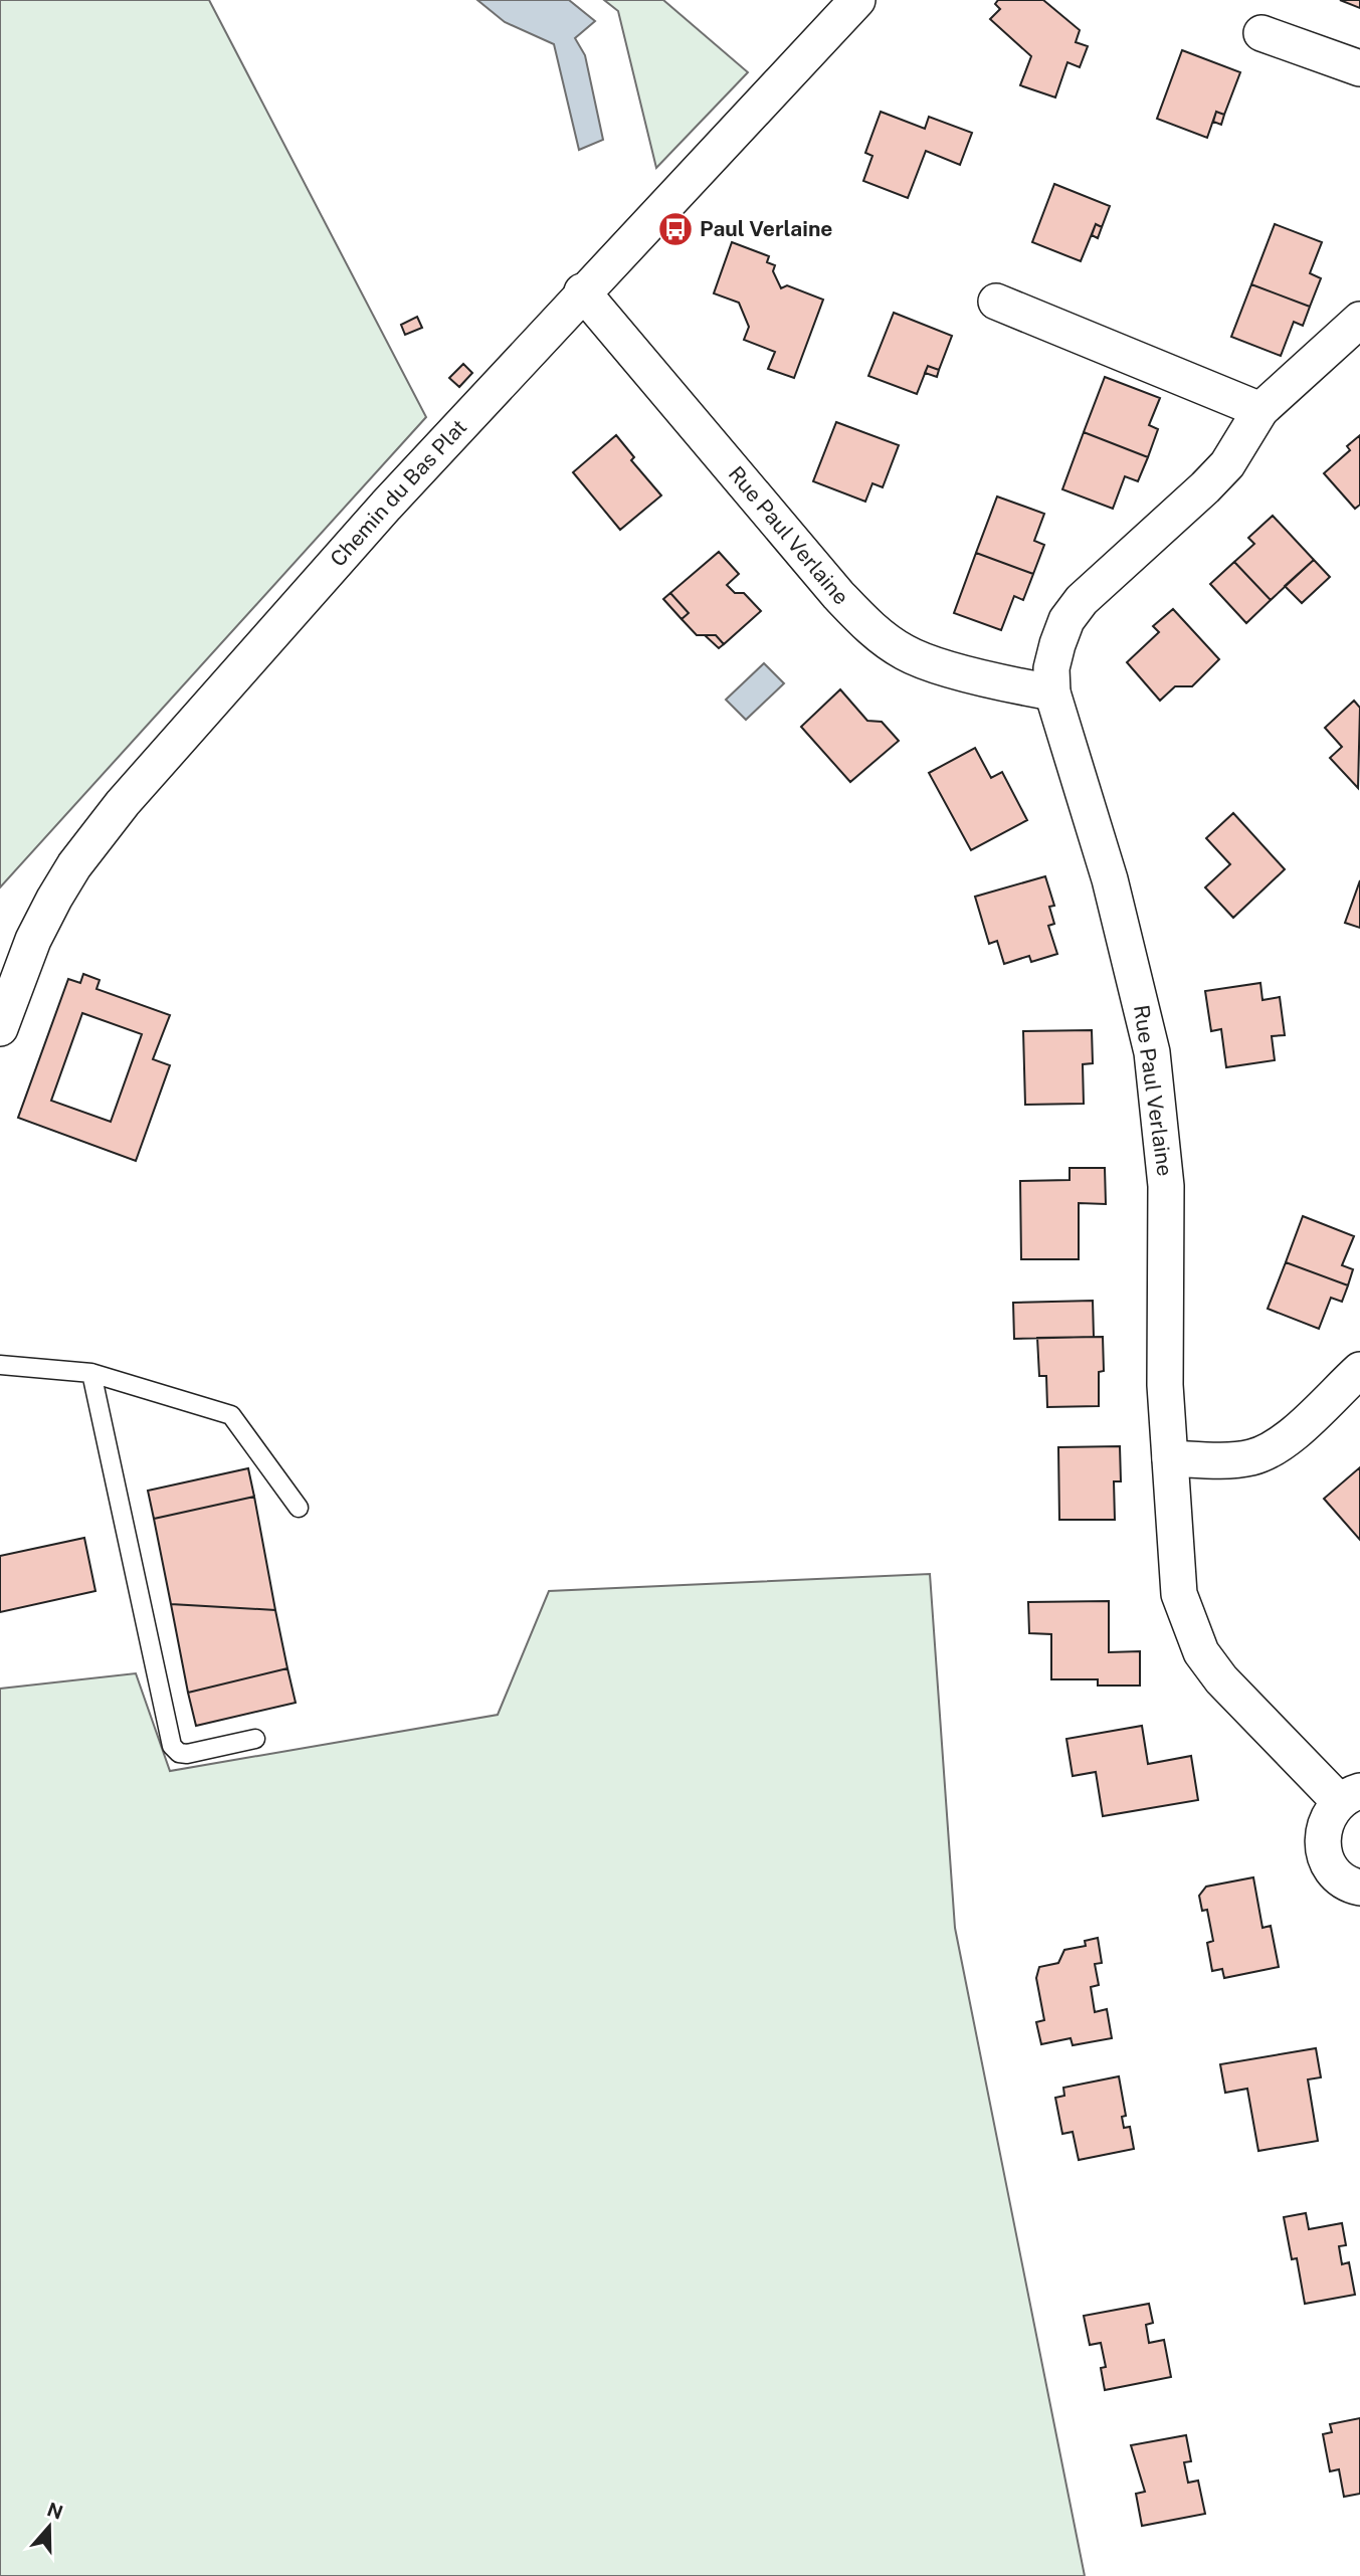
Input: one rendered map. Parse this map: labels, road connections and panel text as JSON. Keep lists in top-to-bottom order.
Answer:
{
  "streets": {
    "street": ["Chemin du Bas Plat", "Rue Paul Verlaine"]
  },
  "crossings": [
    ["Chemin du Bas Plat", "Rue Paul Verlaine"]
  ],
  "places": {
    "bus stop": ["Paul Verlaine"]
  },
  "north": "top"
}
